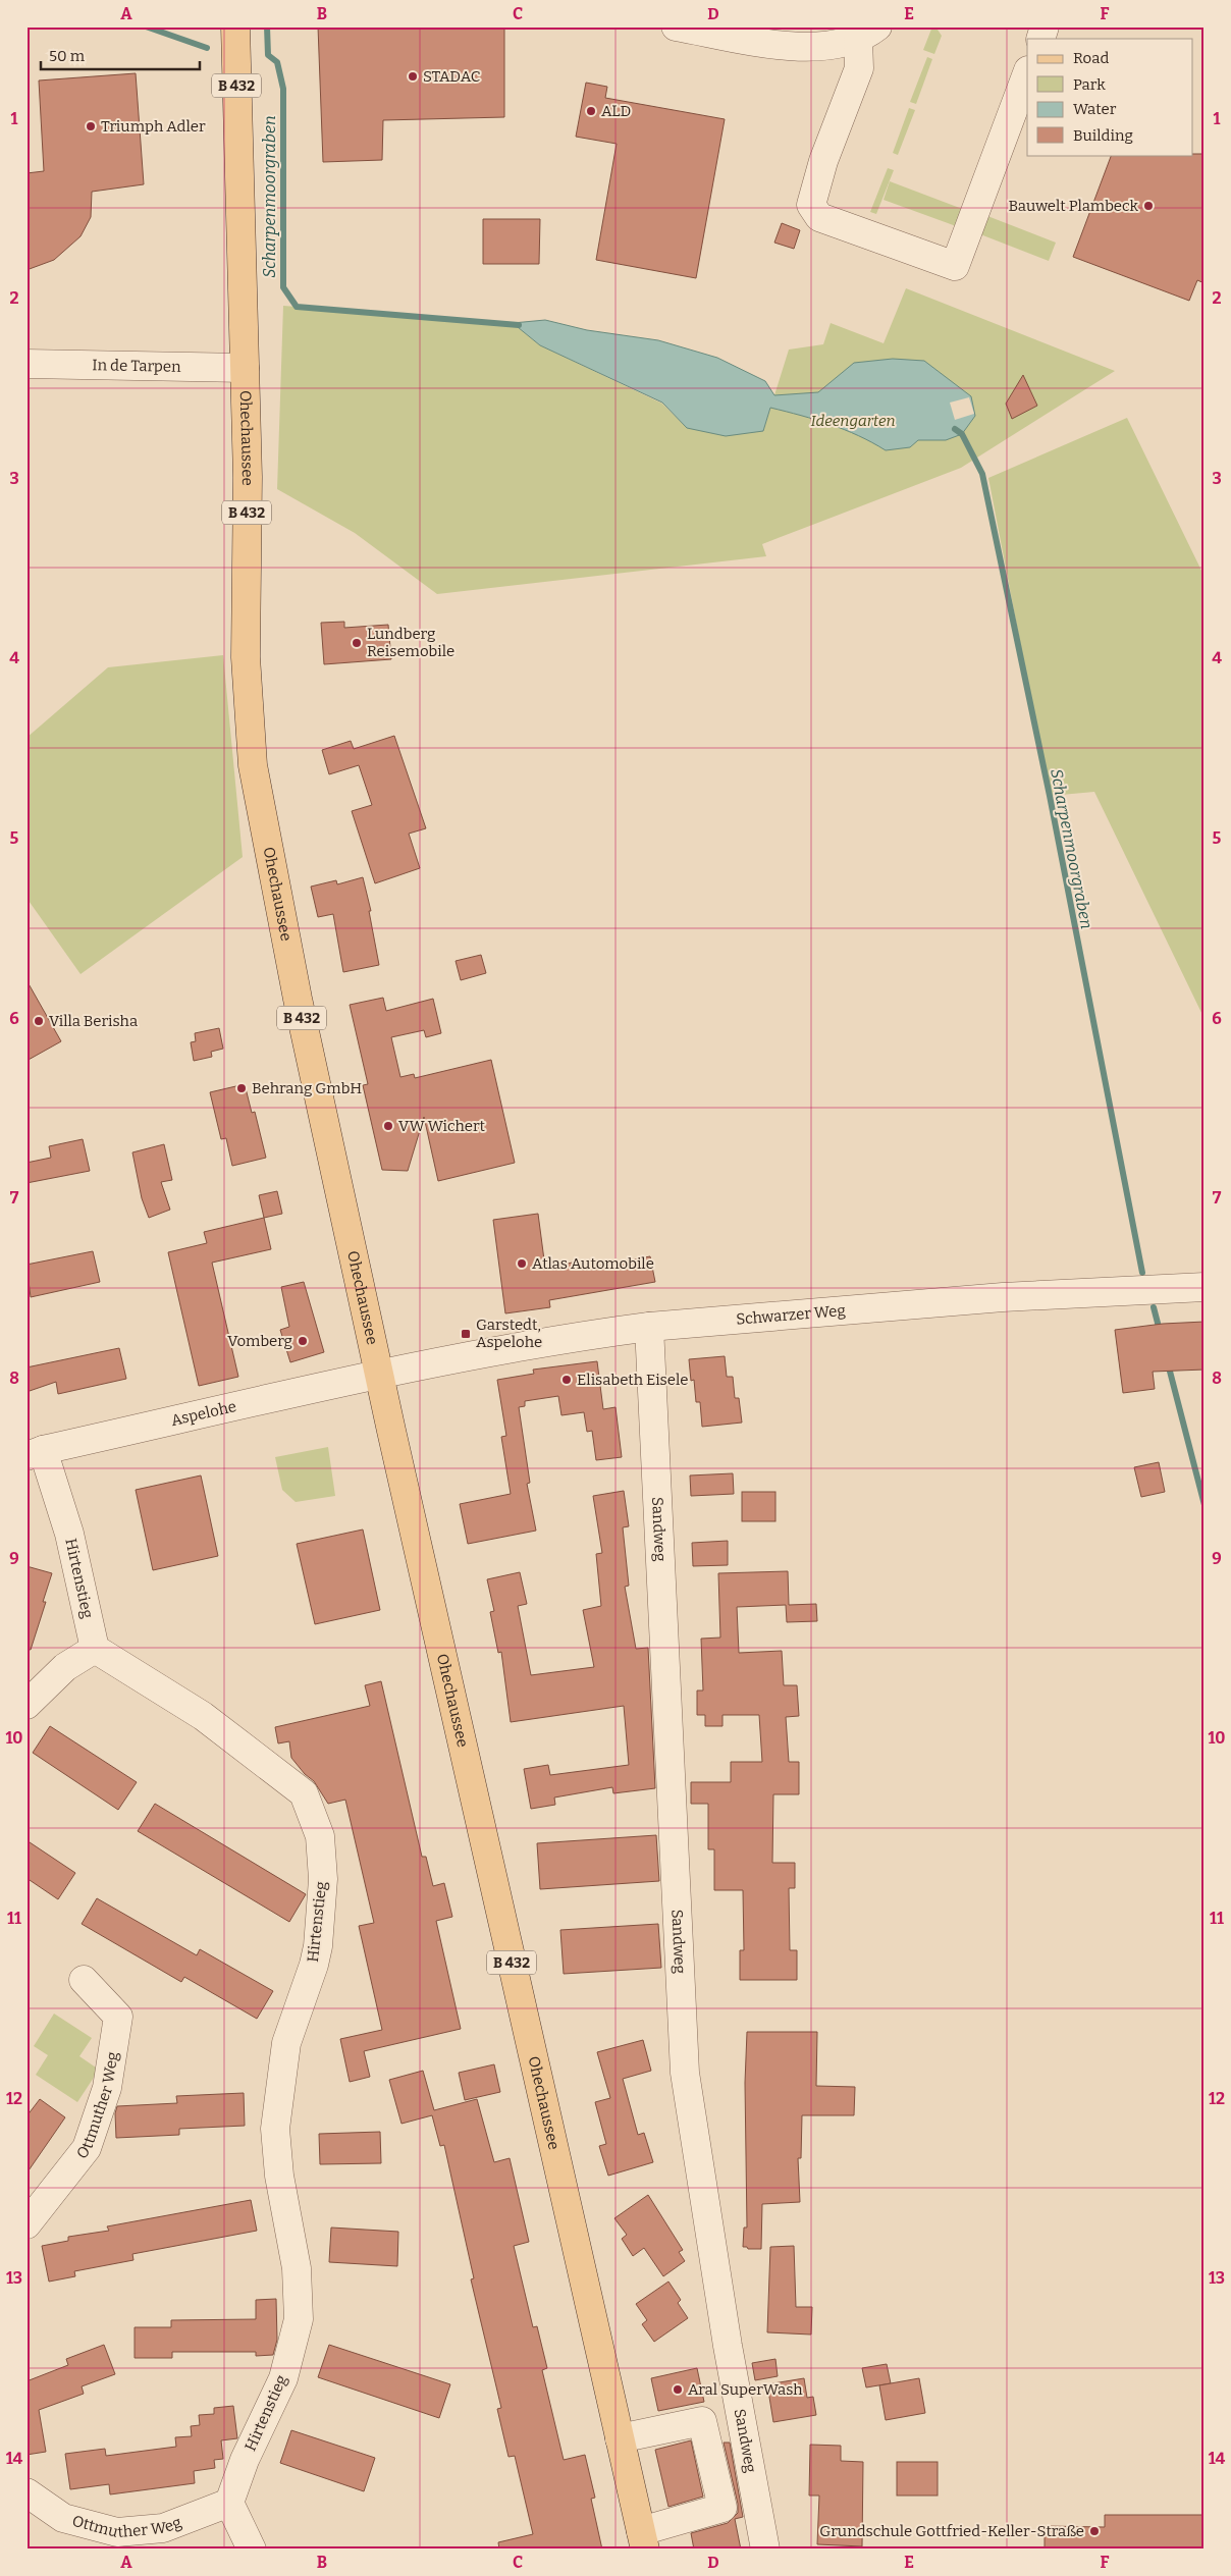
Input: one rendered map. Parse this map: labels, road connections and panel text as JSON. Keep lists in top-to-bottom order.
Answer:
{
  "streets": {
    "main road": ["B 432", "Ohechaussee"],
    "street": [
      "In de Tarpen",
      "Schwarzer Weg",
      "Aspelohe",
      "Sandweg",
      "Hirtenstieg",
      "Ottmuther Weg"
    ]
  },
  "crossings": [
    ["In de Tarpen", "Ohechaussee"],
    ["Ohechaussee", "Schwarzer Weg"],
    ["Ohechaussee", "Aspelohe"],
    ["Schwarzer Weg", "Aspelohe"],
    ["Schwarzer Weg", "Sandweg"],
    ["Aspelohe", "Hirtenstieg"],
    ["Hirtenstieg", "Ottmuther Weg"]
  ],
  "water": ["Scharpenmoorgraben"],
  "parks": ["Ideengarten"],
  "places": {
    "other": [
      "STADAC",
      "ALD",
      "Triumph Adler",
      "Bauwelt Plambeck",
      "Lundberg Reisemobile",
      "Villa Berisha",
      "Behrang GmbH",
      "VW Wichert",
      "Atlas Automobile",
      "Vomberg",
      "Elisabeth Eisele",
      "Aral SuperWash",
      "Grundschule Gottfried-Keller-Straße"
    ],
    "transit": ["Garstedt, Aspelohe"]
  },
  "legend": [
    "Road",
    "Park",
    "Water",
    "Building"
  ],
  "scale_bar": "50 m",
  "grid": {
    "columns": [
      "A",
      "B",
      "C",
      "D",
      "E",
      "F"
    ],
    "rows": [
      "1",
      "2",
      "3",
      "4",
      "5",
      "6",
      "7",
      "8",
      "9",
      "10",
      "11",
      "12",
      "13",
      "14"
    ]
  }
}
